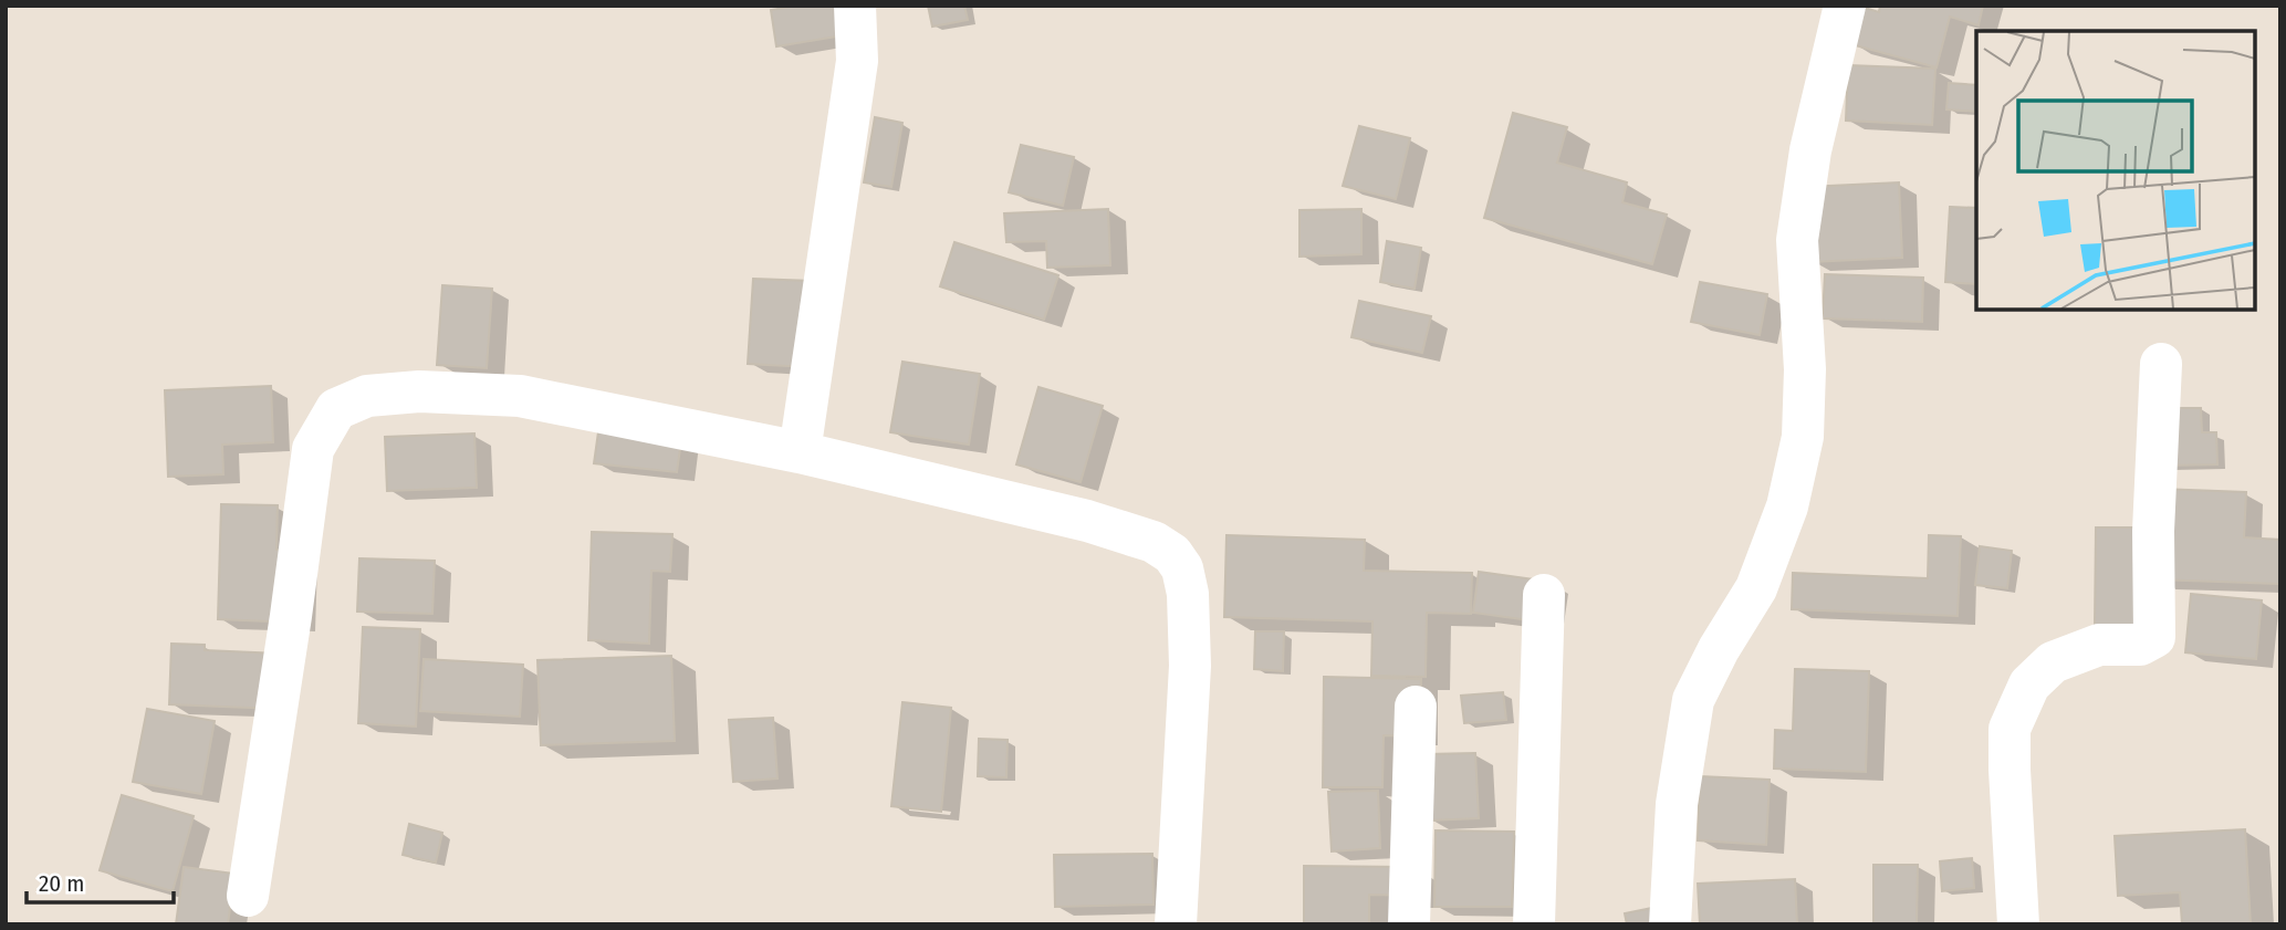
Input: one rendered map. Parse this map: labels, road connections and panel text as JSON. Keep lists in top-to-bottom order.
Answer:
{
  "scale_bar": "20 m"
}
